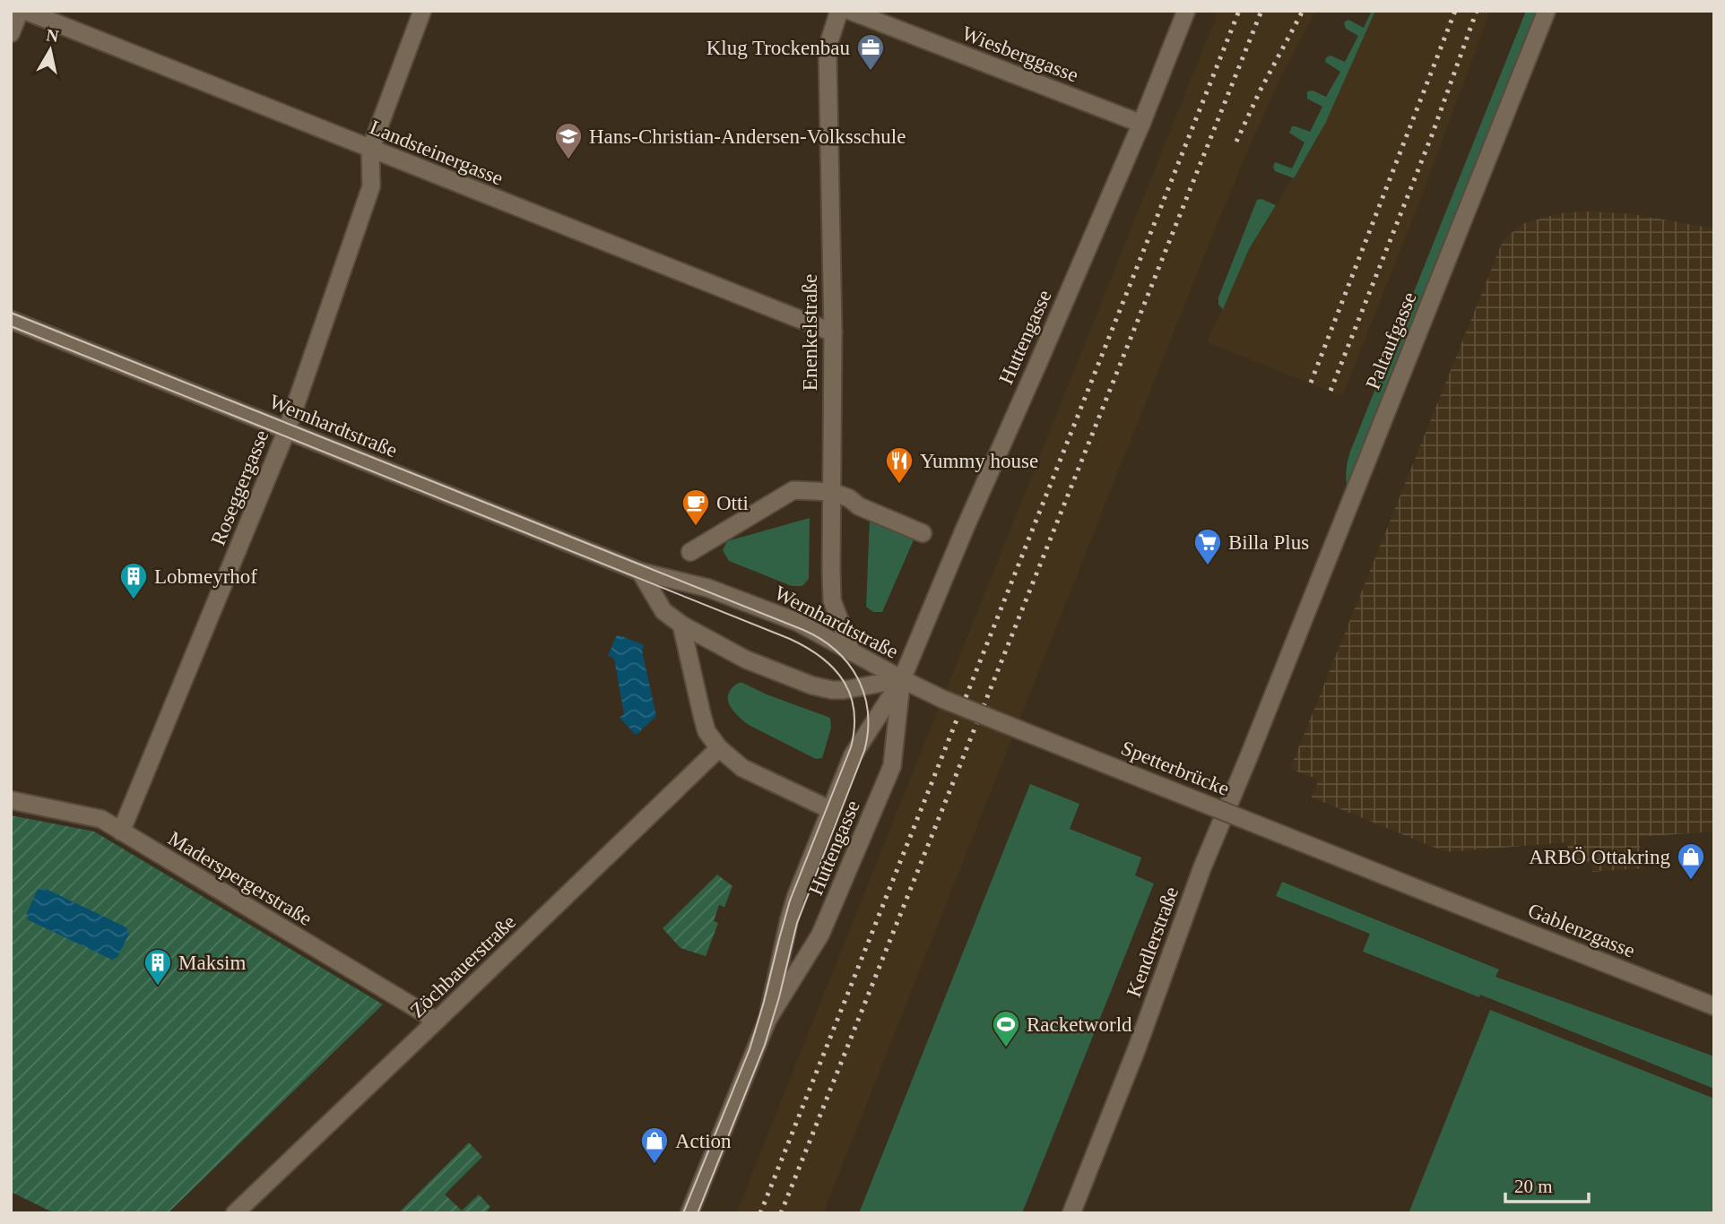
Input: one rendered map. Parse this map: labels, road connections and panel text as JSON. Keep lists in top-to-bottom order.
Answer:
{
  "streets": {
    "street": [
      "Wiesberggasse",
      "Landsteinergasse",
      "Enenkelstraße",
      "Huttengasse",
      "Paltaufgasse",
      "Wernhardtstraße",
      "Roseggergasse",
      "Spetterbrücke",
      "Maderspergerstraße",
      "Gablenzgasse",
      "Kendlerstraße",
      "Zöchbauerstraße"
    ]
  },
  "crossings": [
    ["Wiesberggasse", "Huttengasse"],
    ["Landsteinergasse", "Enenkelstraße"],
    ["Landsteinergasse", "Roseggergasse"],
    ["Enenkelstraße", "Wernhardtstraße"],
    ["Huttengasse", "Wernhardtstraße"],
    ["Huttengasse", "Spetterbrücke"],
    ["Paltaufgasse", "Kendlerstraße"],
    ["Wernhardtstraße", "Roseggergasse"],
    ["Wernhardtstraße", "Spetterbrücke"],
    ["Roseggergasse", "Maderspergerstraße"],
    ["Spetterbrücke", "Gablenzgasse"],
    ["Maderspergerstraße", "Zöchbauerstraße"]
  ],
  "places": {
    "office": ["Klug Trockenbau"],
    "school or university": ["Hans-Christian-Andersen-Volksschule"],
    "restaurant": ["Yummy house"],
    "cafe": ["Otti"],
    "supermarket": ["Billa Plus"],
    "building": ["Lobmeyrhof", "Maksim"],
    "shop": ["ARBÖ Ottakring", "Action"],
    "sports": ["Racketworld"]
  },
  "scale_bar": "20 m",
  "north": "top"
}
